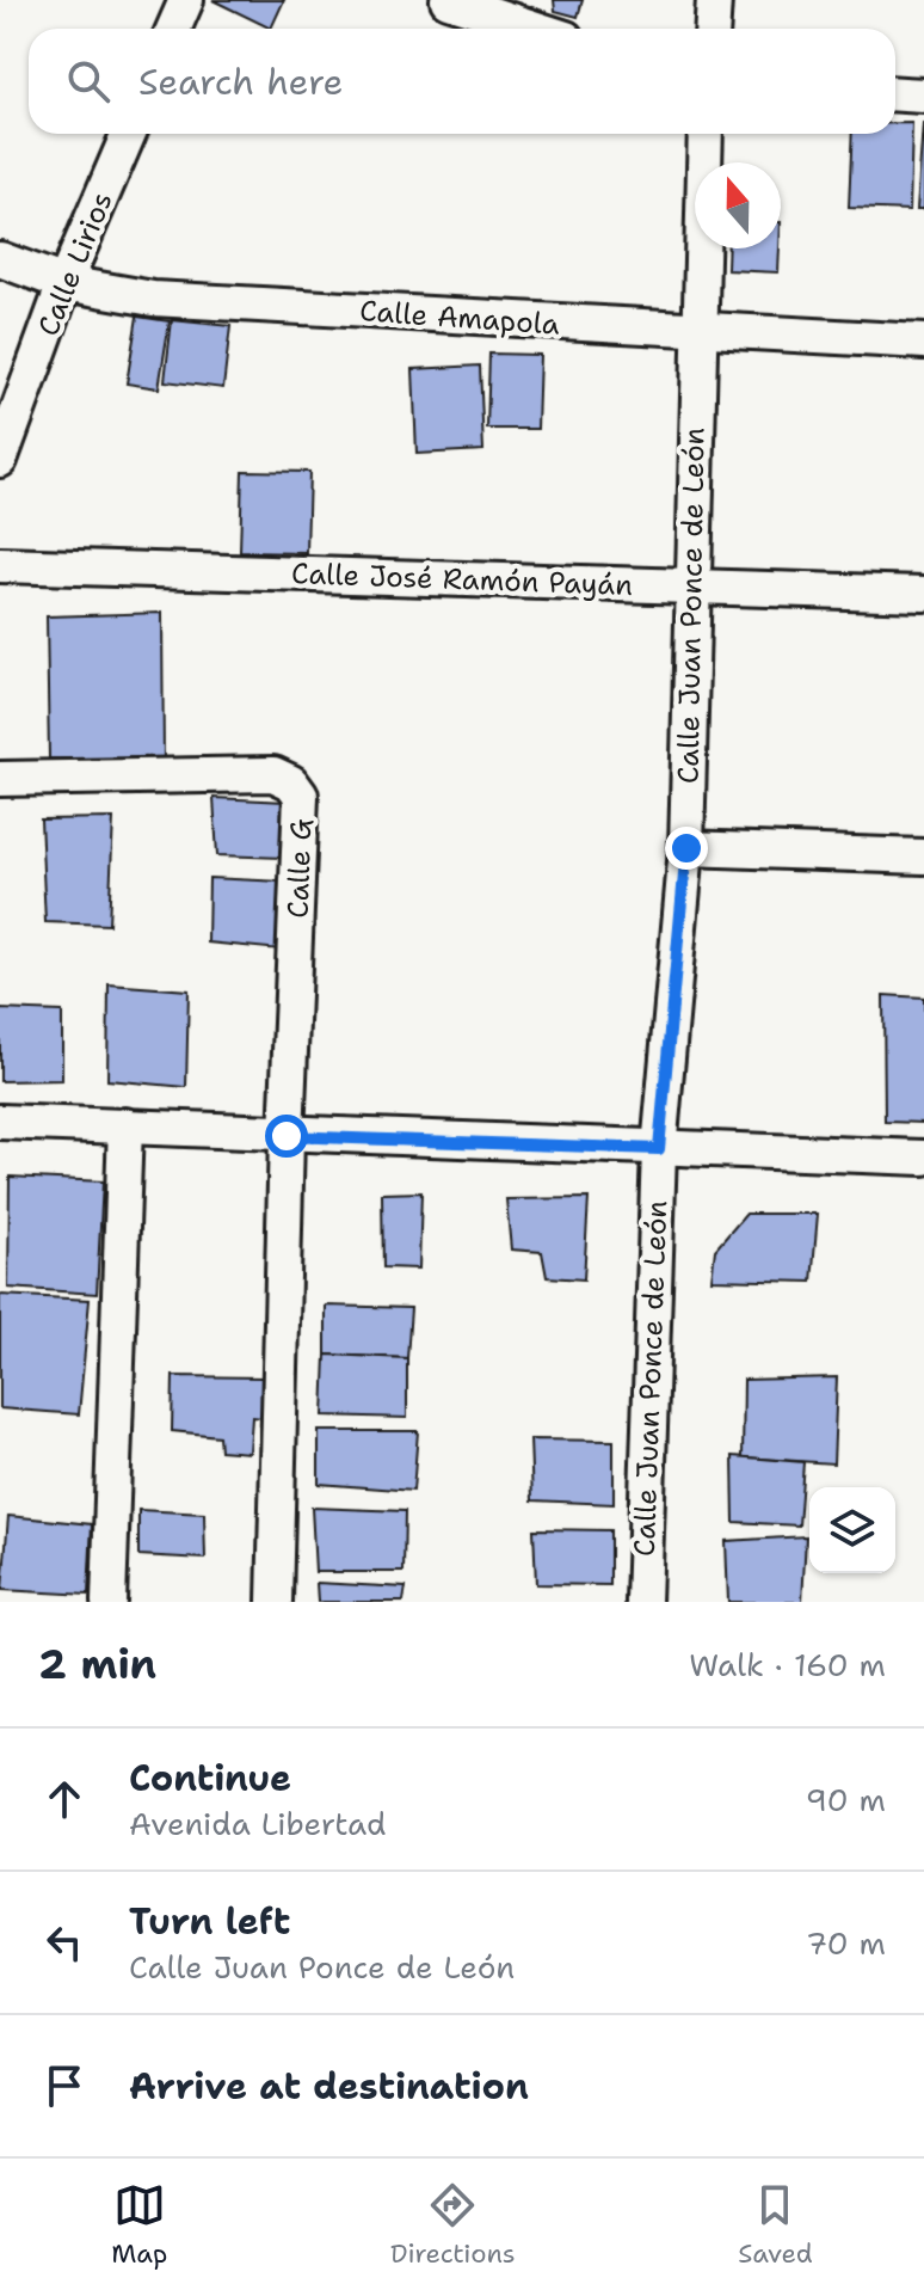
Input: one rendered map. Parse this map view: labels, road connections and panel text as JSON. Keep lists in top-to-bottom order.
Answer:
{
  "streets": {
    "street": [
      "Calle Lirios",
      "Calle Amapola",
      "Calle José Ramón Payán",
      "Calle Juan Ponce de León",
      "Calle G"
    ]
  },
  "crossings": [
    ["Calle Lirios", "Calle Amapola"],
    ["Calle Amapola", "Calle Juan Ponce de León"],
    ["Calle José Ramón Payán", "Calle Juan Ponce de León"]
  ],
  "north": "top",
  "page": {
    "search": "Search here",
    "heading": ["2 min", "Walk · 160 m"],
    "list": [
      ["Continue", "Avenida Libertad", "90 m"],
      ["Turn left", "Calle Juan Ponce de León", "70 m"],
      "Arrive at destination"
    ],
    "nav": ["Map", "Directions", "Saved"]
  }
}
